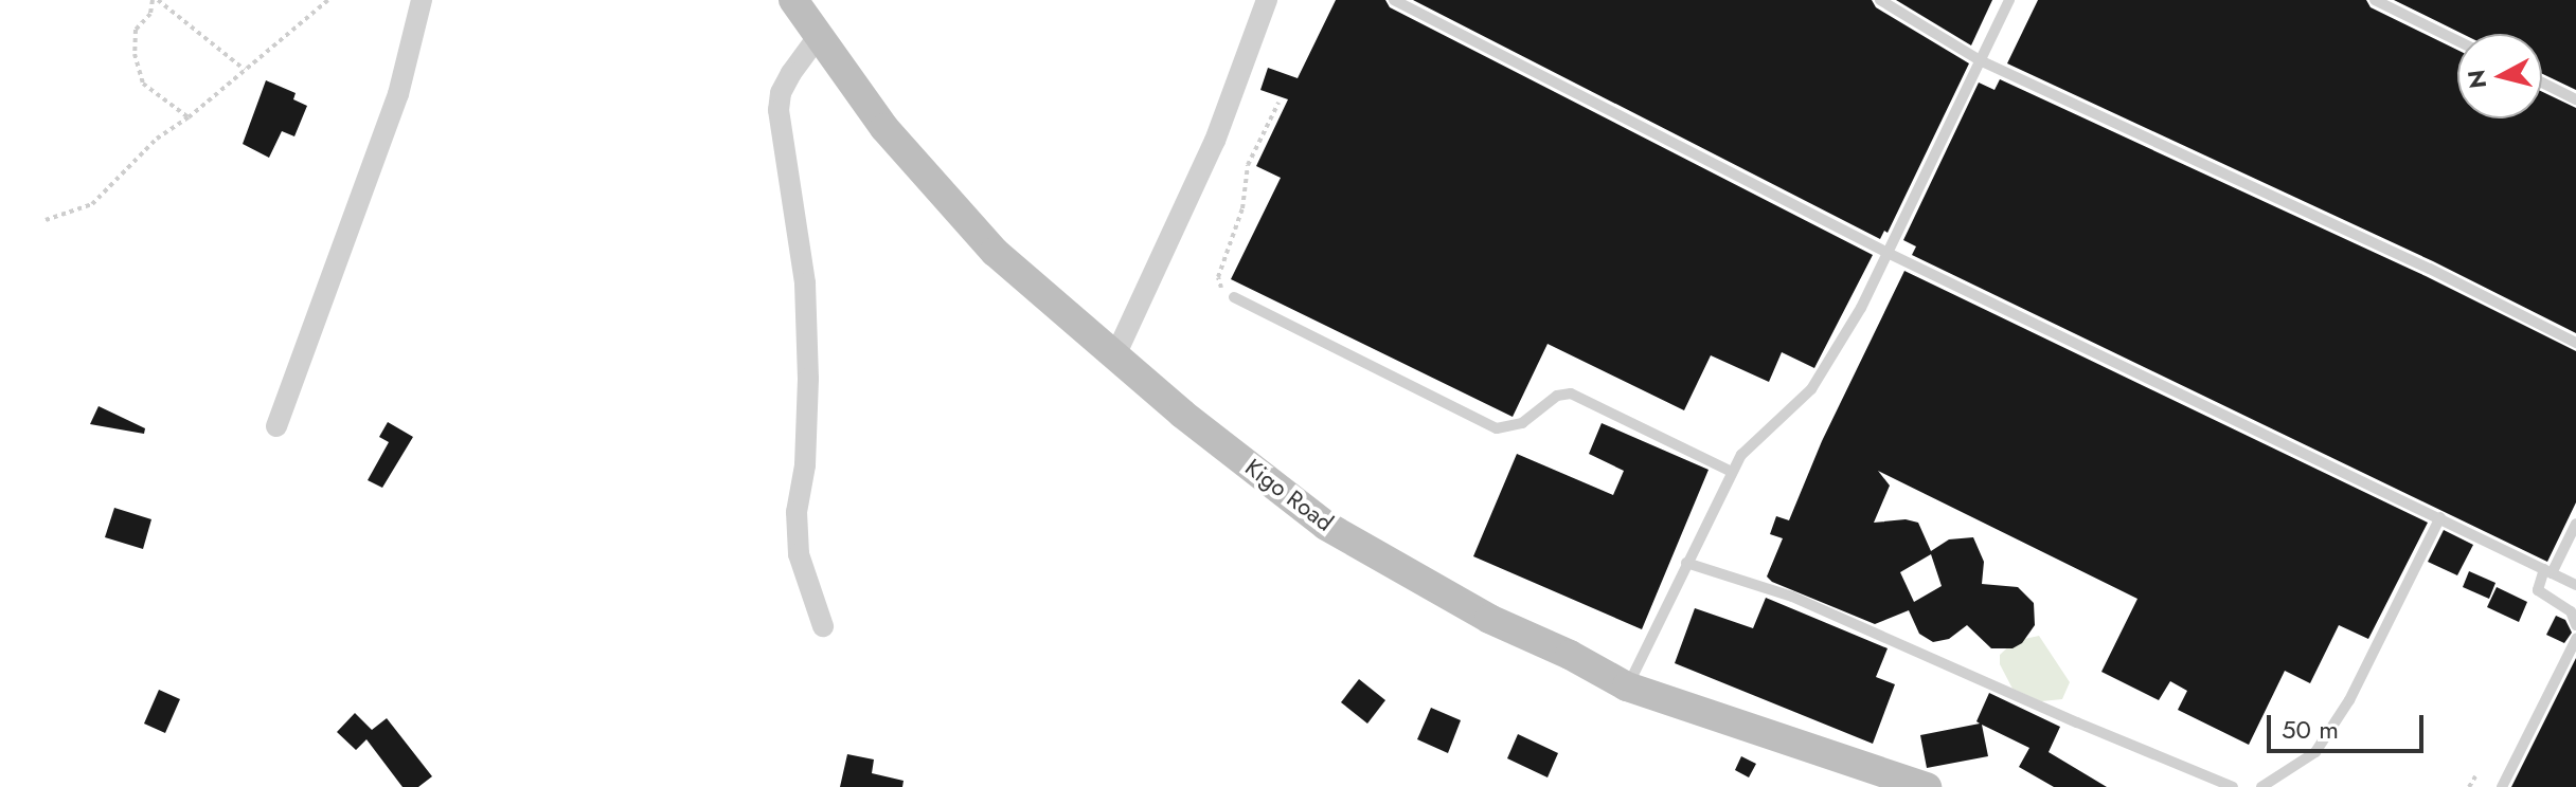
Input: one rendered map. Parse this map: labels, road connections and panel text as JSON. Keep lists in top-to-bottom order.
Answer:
{
  "streets": {
    "street": ["Kigo Road"]
  },
  "scale_bar": "50 m",
  "north": "left"
}
